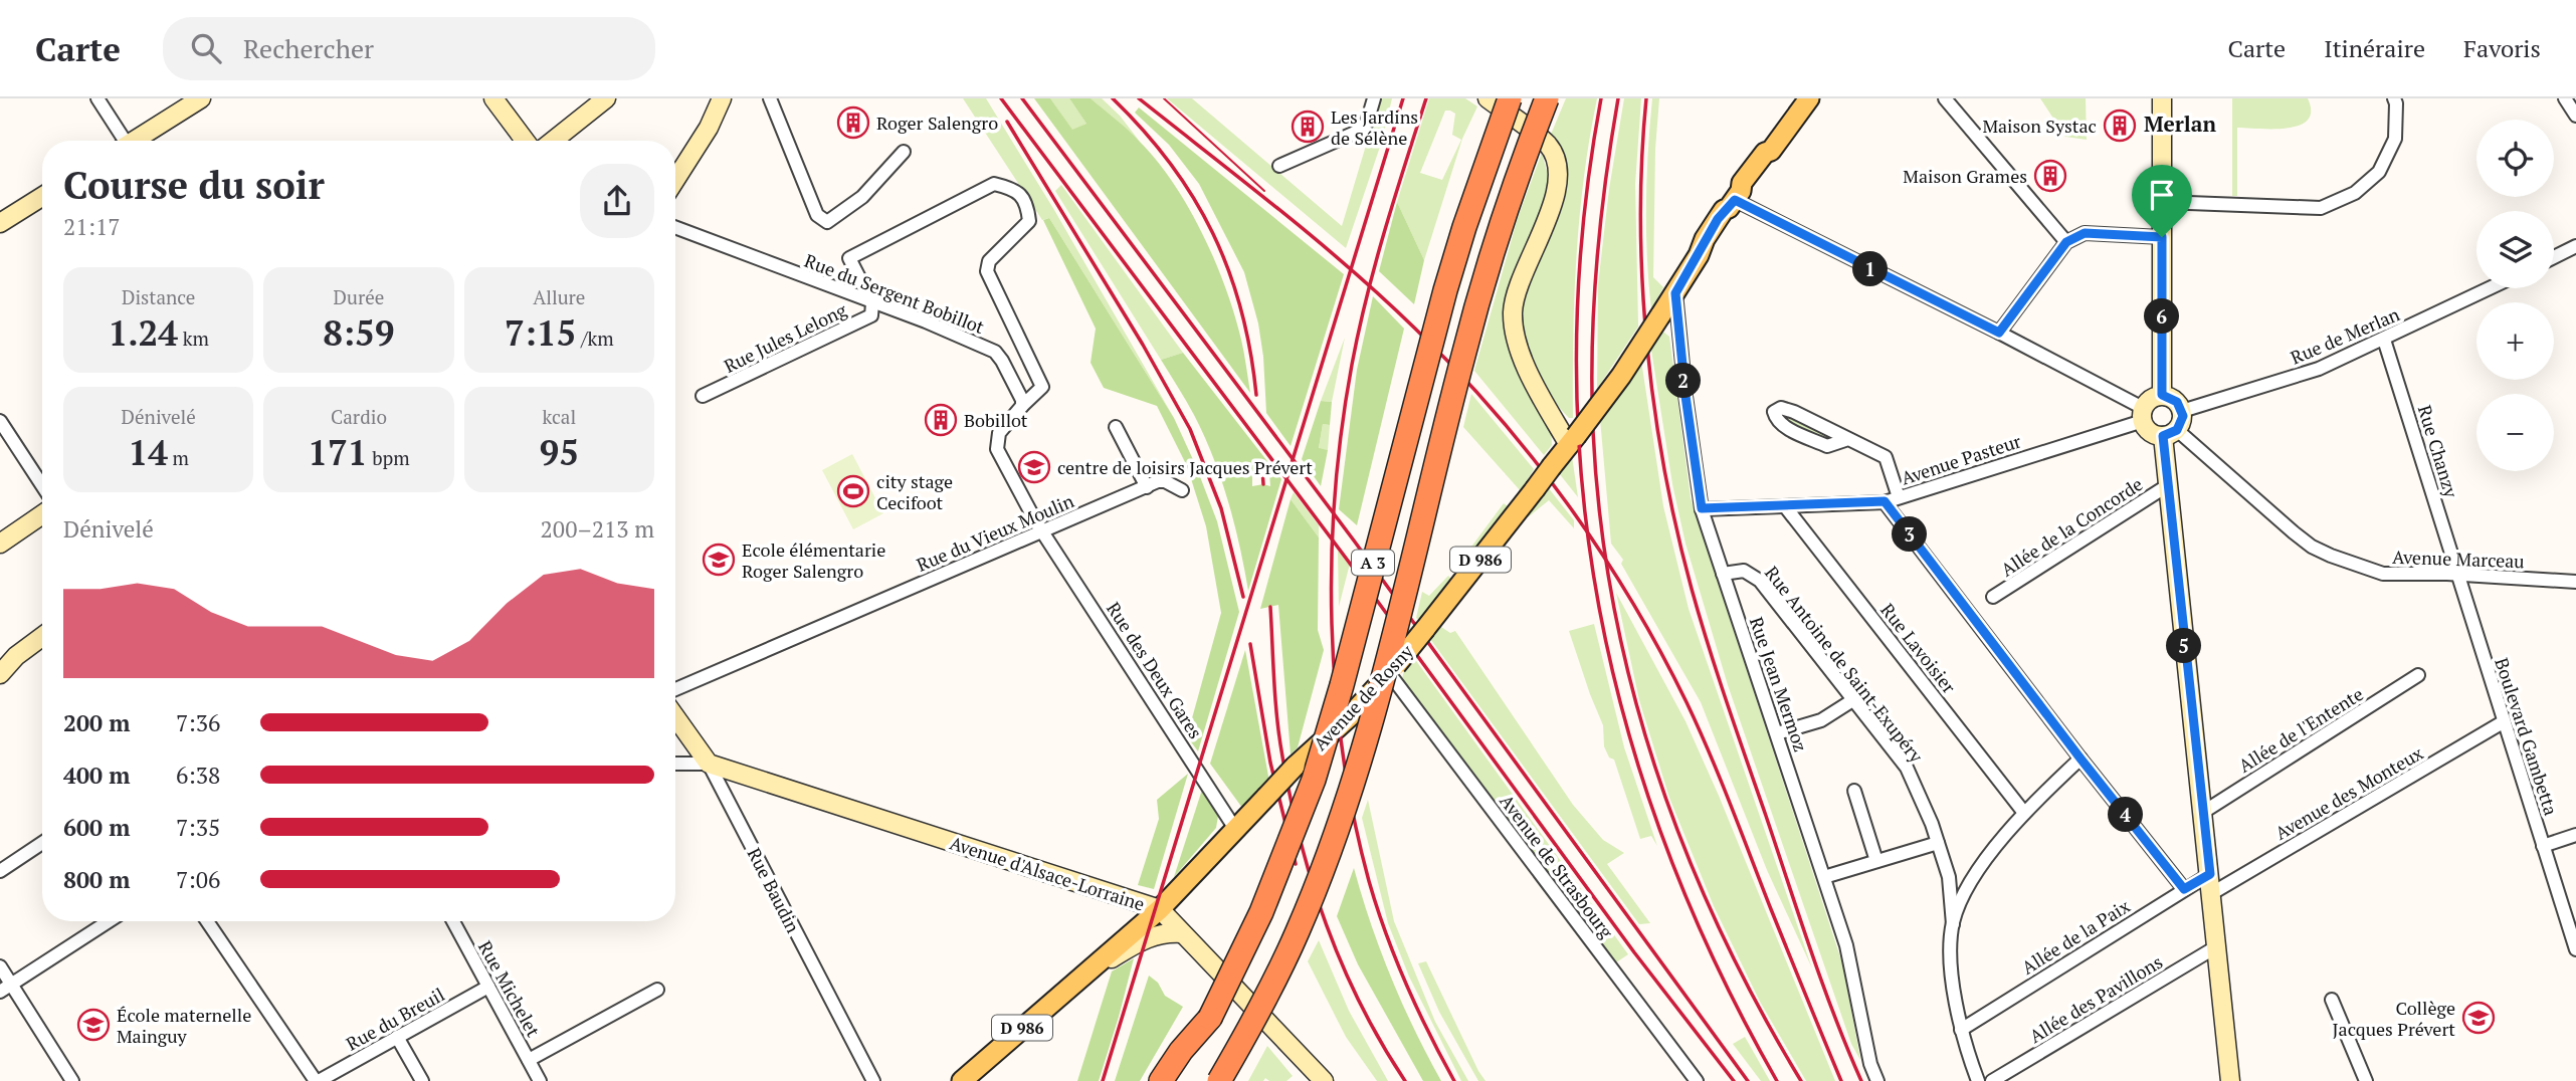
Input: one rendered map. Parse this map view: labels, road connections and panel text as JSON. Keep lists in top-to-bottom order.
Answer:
{
  "streets": {
    "highway": ["A 3"],
    "main road": ["D 986", "Avenue de Rosny"],
    "street": [
      "Rue du Sergent Bobillot",
      "Rue de Merlan",
      "Rue Jules Lelong",
      "Rue Chanzy",
      "Avenue Pasteur",
      "Allée de la Concorde",
      "Rue du Vieux Moulin",
      "Avenue Marceau",
      "Rue Lavoisier",
      "Rue Antoine de Saint-Exupéry",
      "Rue des Deux Gares",
      "Rue Jean Mermoz",
      "Allée de l'Entente",
      "Boulevard Gambetta",
      "Avenue des Monteux",
      "Avenue de Strasbourg",
      "Avenue d'Alsace-Lorraine",
      "Rue Baudin",
      "Allée de la Paix",
      "Rue Michelet",
      "Allée des Pavillons",
      "Rue du Breuil"
    ]
  },
  "crossings": [
    ["Rue du Sergent Bobillot", "Rue Jules Lelong"],
    ["Rue de Merlan", "Rue Chanzy"],
    ["Rue de Merlan", "Avenue Pasteur"],
    ["Rue de Merlan", "Avenue Marceau"],
    ["Rue Chanzy", "Avenue Marceau"],
    ["Rue Chanzy", "Boulevard Gambetta"],
    ["Avenue Pasteur", "Avenue Marceau"],
    ["Avenue Pasteur", "Rue Lavoisier"],
    ["Avenue Pasteur", "Rue Jean Mermoz"],
    ["Rue du Vieux Moulin", "Rue des Deux Gares"],
    ["Avenue Marceau", "Boulevard Gambetta"],
    ["Rue Antoine de Saint-Exupéry", "Rue Jean Mermoz"],
    ["Rue Antoine de Saint-Exupéry", "Allée de la Paix"],
    ["Rue des Deux Gares", "Avenue de Rosny"],
    ["Rue Jean Mermoz", "Avenue de Rosny"],
    ["Avenue de Rosny", "Avenue de Strasbourg"],
    ["Avenue de Rosny", "Avenue d'Alsace-Lorraine"],
    ["Boulevard Gambetta", "Avenue des Monteux"],
    ["Avenue d'Alsace-Lorraine", "Rue Baudin"],
    ["Rue Michelet", "Rue du Breuil"]
  ],
  "districts": ["Merlan"],
  "places": {
    "building": [
      "Roger Salengro",
      "Maison Systac",
      "Les Jardins de Sélène",
      "Maison Grames",
      "Bobillot"
    ],
    "school or university": [
      "centre de loisirs Jacques Prévert",
      "Ecole élémentarie Roger Salengro",
      "Collège Jacques Prévert",
      "École maternelle Mainguy"
    ],
    "sports": ["city stage Cecifoot"]
  },
  "page": {
    "header": "Carte",
    "search": "Rechercher",
    "nav": ["Carte", "Itinéraire", "Favoris"],
    "map_buttons": ["+", "−"],
    "heading": ["Course du soir", "21:17"],
    "pins": [
      "1",
      "6",
      "2",
      "3",
      "5",
      "4"
    ],
    "stats": [
      ["Distance", "1.24 km"],
      ["Durée", "8:59"],
      ["Allure", "7:15 /km"],
      ["Dénivelé", "14 m"],
      ["Cardio", "171 bpm"],
      ["kcal", "95"]
    ],
    "chart": ["Dénivelé", "200–213 m"],
    "list": [
      {
        "name": "200 m",
        "note": "7:36"
      },
      {
        "name": "400 m",
        "note": "6:38"
      },
      {
        "name": "600 m",
        "note": "7:35"
      },
      {
        "name": "800 m",
        "note": "7:06"
      }
    ]
  }
}
